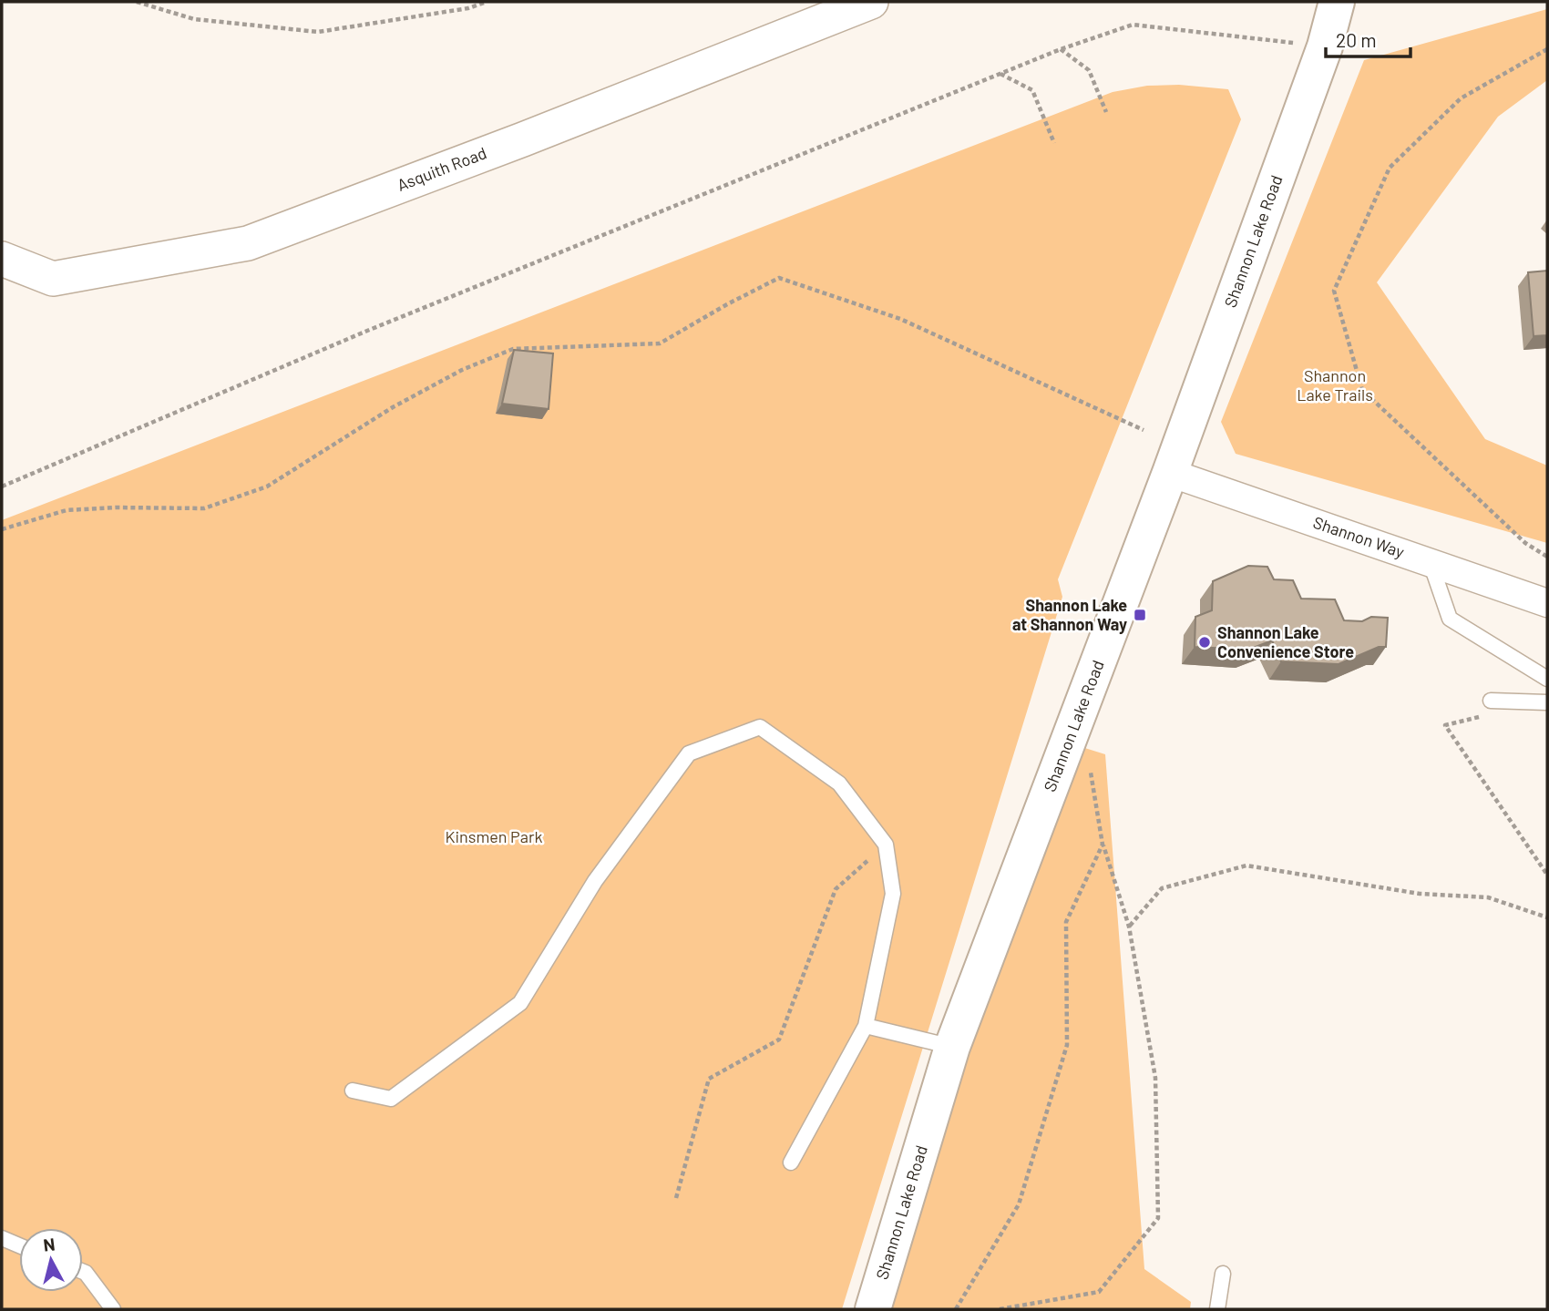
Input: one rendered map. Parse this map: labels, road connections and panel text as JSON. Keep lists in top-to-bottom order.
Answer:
{
  "streets": {
    "main road": ["Shannon Lake Road"],
    "street": ["Asquith Road", "Shannon Way"]
  },
  "crossings": [
    ["Shannon Lake Road", "Shannon Way"]
  ],
  "parks": ["Shannon Lake Trails", "Kinsmen Park"],
  "places": {
    "transit": ["Shannon Lake at Shannon Way"],
    "other": ["Shannon Lake Convenience Store"]
  },
  "scale_bar": "20 m",
  "north": "top"
}
